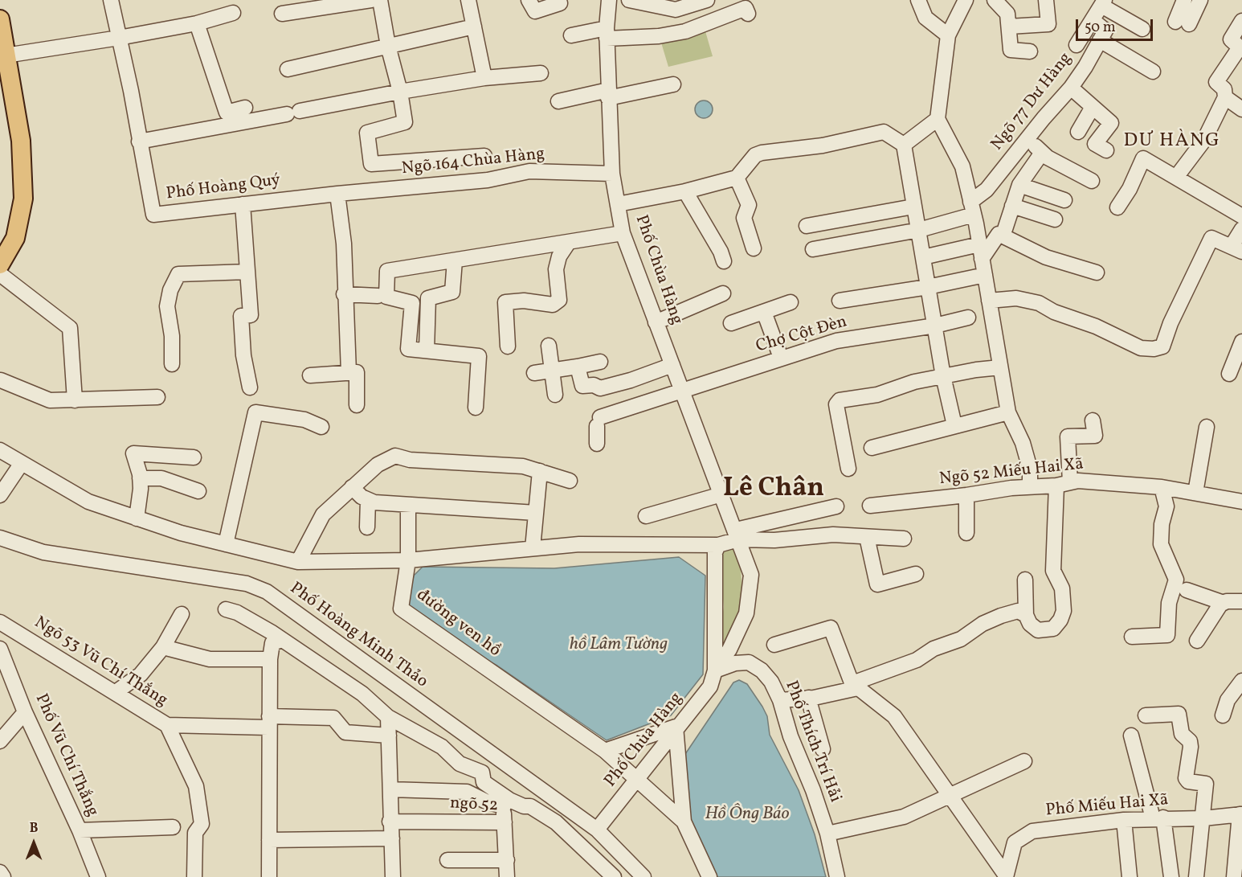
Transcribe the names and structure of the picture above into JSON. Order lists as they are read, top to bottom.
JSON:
{
  "streets": {
    "street": [
      "Ngõ 77 Dư Hàng",
      "Ngõ 164 Chùa Hàng",
      "Phố Hoàng Quý",
      "Phố Chùa Hàng",
      "Chợ Cột Đèn",
      "Ngõ 52 Miếu Hai Xã",
      "đường ven hồ",
      "Phố Hoàng Minh Thảo",
      "Ngõ 53 Vũ Chí Thắng",
      "Phố Thích Trí Hải",
      "Phố Vũ Chí Thắng",
      "ngõ 52",
      "Phố Miếu Hai Xã"
    ]
  },
  "crossings": [
    ["Ngõ 164 Chùa Hàng", "Phố Hoàng Quý"],
    ["Ngõ 164 Chùa Hàng", "Phố Chùa Hàng"],
    ["Phố Chùa Hàng", "Chợ Cột Đèn"],
    ["Phố Chùa Hàng", "Phố Hoàng Minh Thảo"],
    ["Phố Chùa Hàng", "Phố Thích Trí Hải"]
  ],
  "districts": ["DƯ HÀNG", "Lê Chân"],
  "water": ["hồ Lâm Tường", "Hồ Ông Báo"],
  "scale_bar": "50 m",
  "north": "top"
}
